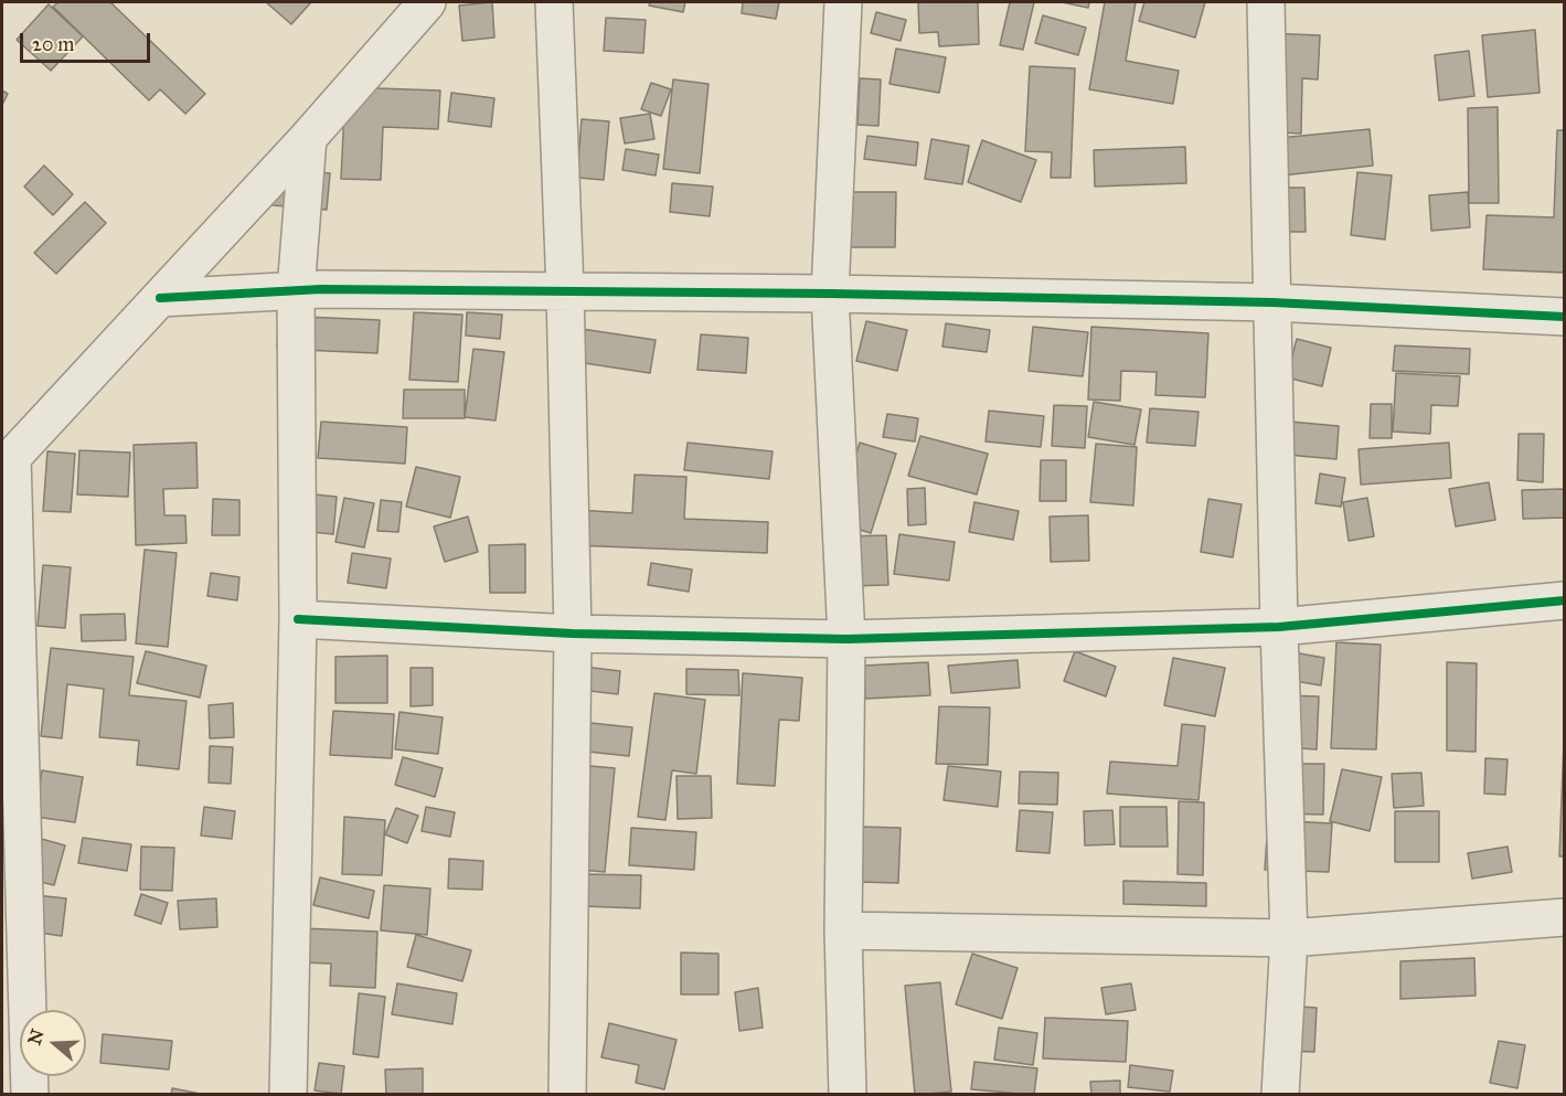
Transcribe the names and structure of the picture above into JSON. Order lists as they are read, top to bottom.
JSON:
{
  "scale_bar": "20 m",
  "north": "left"
}
